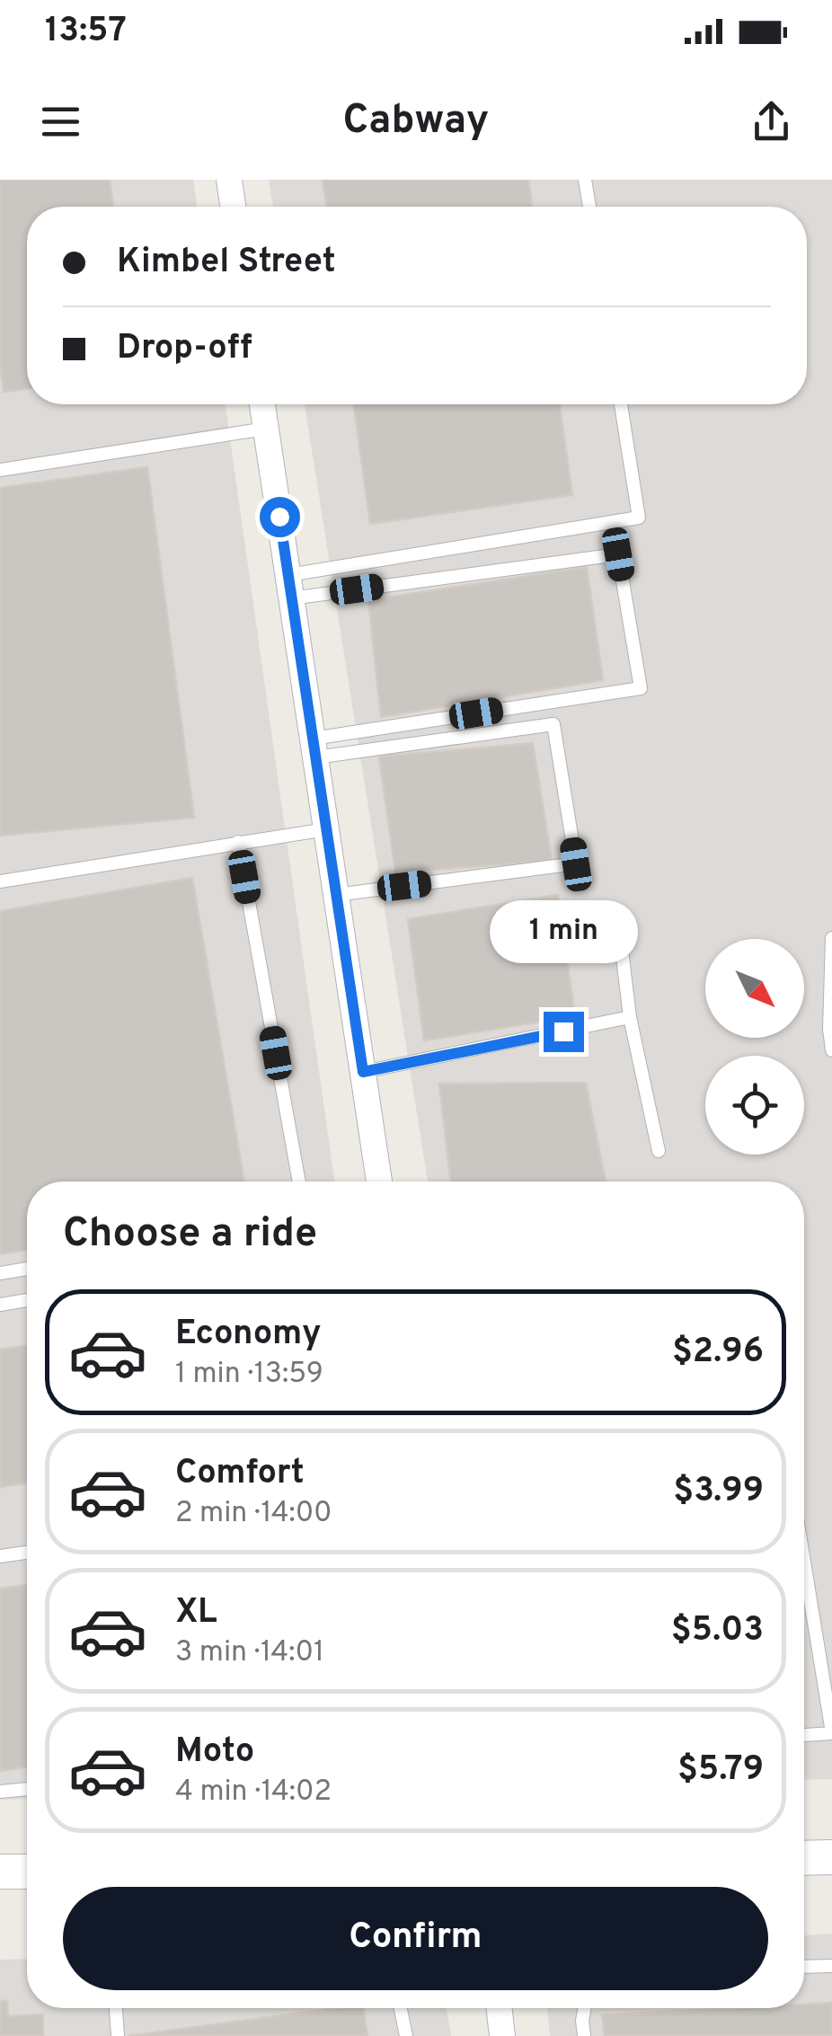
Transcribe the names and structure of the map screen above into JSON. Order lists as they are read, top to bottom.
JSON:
{
  "north": "bottom right",
  "page": {
    "status": "13:57",
    "header": "Cabway",
    "banner": ["Kimbel Street", "Drop-off"],
    "bubble": "1 min",
    "heading": "Choose a ride",
    "list": [
      {
        "name": "Economy",
        "note": "1 min · 13:59",
        "value": "$2.96"
      },
      {
        "name": "Comfort",
        "note": "2 min · 14:00",
        "value": "$3.99"
      },
      {
        "name": "XL",
        "note": "3 min · 14:01",
        "value": "$5.03"
      },
      {
        "name": "Moto",
        "note": "4 min · 14:02",
        "value": "$5.79"
      }
    ],
    "buttons": "Confirm"
  }
}
